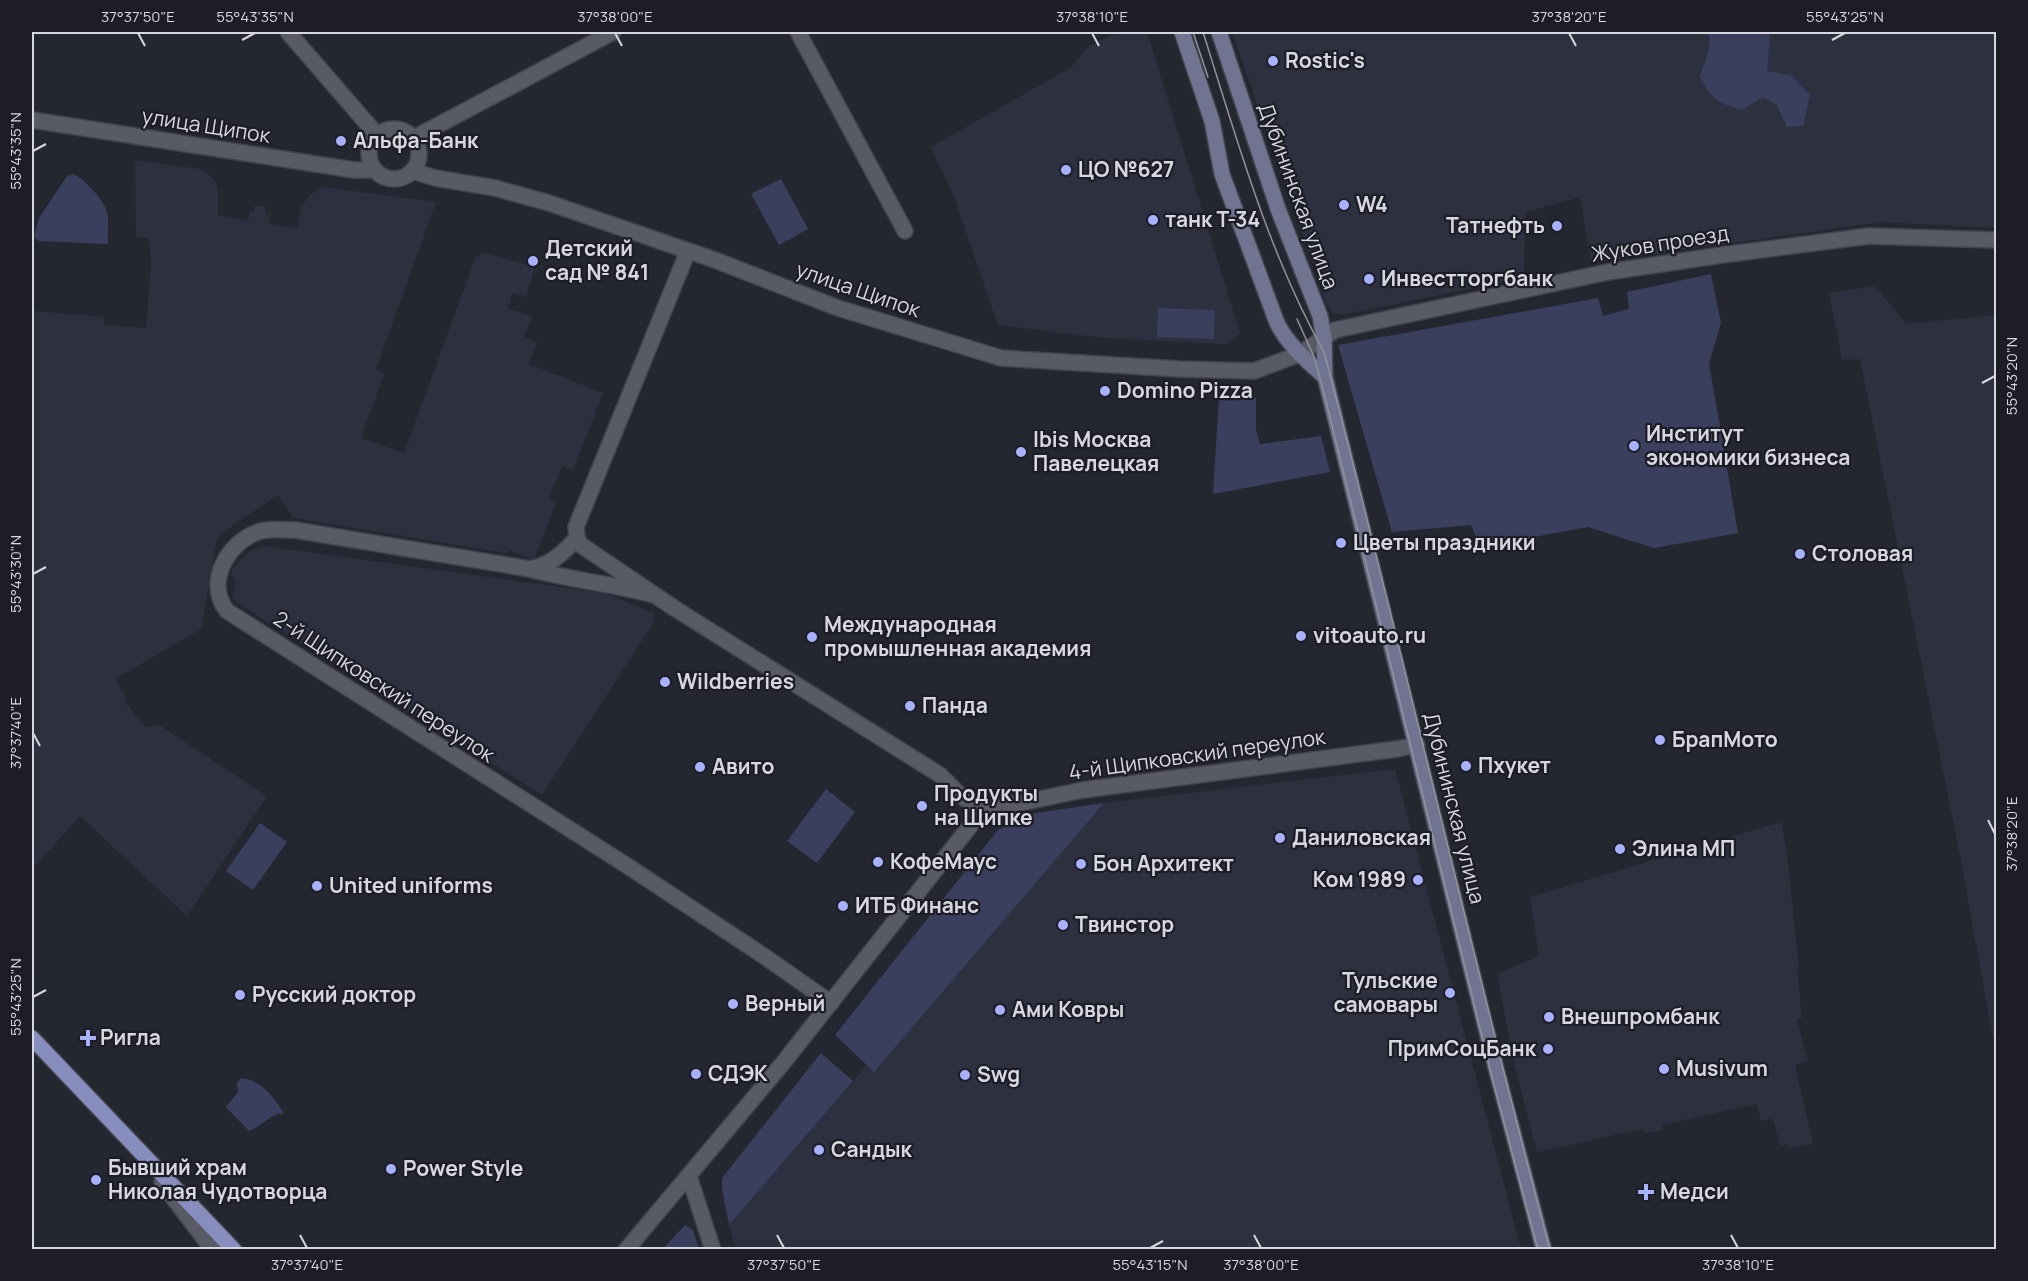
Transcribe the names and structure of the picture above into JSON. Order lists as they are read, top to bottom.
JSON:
{
  "streets": {
    "main road": ["Дубининская улица"],
    "street": [
      "улица Щипок",
      "Жуков проезд",
      "2-й Щипковский переулок",
      "4-й Щипковский переулок"
    ]
  },
  "crossings": [
    ["улица Щипок", "Дубининская улица"],
    ["улица Щипок", "Жуков проезд"],
    ["Дубининская улица", "Жуков проезд"],
    ["Дубининская улица", "4-й Щипковский переулок"]
  ],
  "places": {
    "other": [
      "Rostic's",
      "Альфа-Банк",
      "ЦО №627",
      "W4",
      "танк Т-34",
      "Татнефть",
      "Детский сад № 841",
      "Инвестторгбанк",
      "Domino Pizza",
      "Институт экономики бизнеса",
      "Ibis Москва Павелецкая",
      "Цветы праздники",
      "Столовая",
      "vitoauto.ru",
      "Международная промышленная академия",
      "Wildberries",
      "Панда",
      "БрапМото",
      "Пхукет",
      "Авито",
      "Продукты на Щипке",
      "Даниловская",
      "Элина МП",
      "КофеМаус",
      "Бон Архитект",
      "Ком 1989",
      "United uniforms",
      "ИТБ Финанс",
      "Твинстор",
      "Тульские самовары",
      "Русский доктор",
      "Верный",
      "Ами Ковры",
      "Внешпромбанк",
      "ПримСоцБанк",
      "Musivum",
      "СДЭК",
      "Swg",
      "Сандык",
      "Power Style",
      "Бывший храм Николая Чудотворца"
    ],
    "health": ["Ригла", "Медси"]
  },
  "coordinates": [
    "37°37'50\"E",
    "55°43'35\"N",
    "37°38'00\"E",
    "37°38'10\"E",
    "37°38'20\"E",
    "55°43'25\"N",
    "55°43'20\"N",
    "55°43'30\"N",
    "37°37'40\"E",
    "55°43'15\"N"
  ]
}
